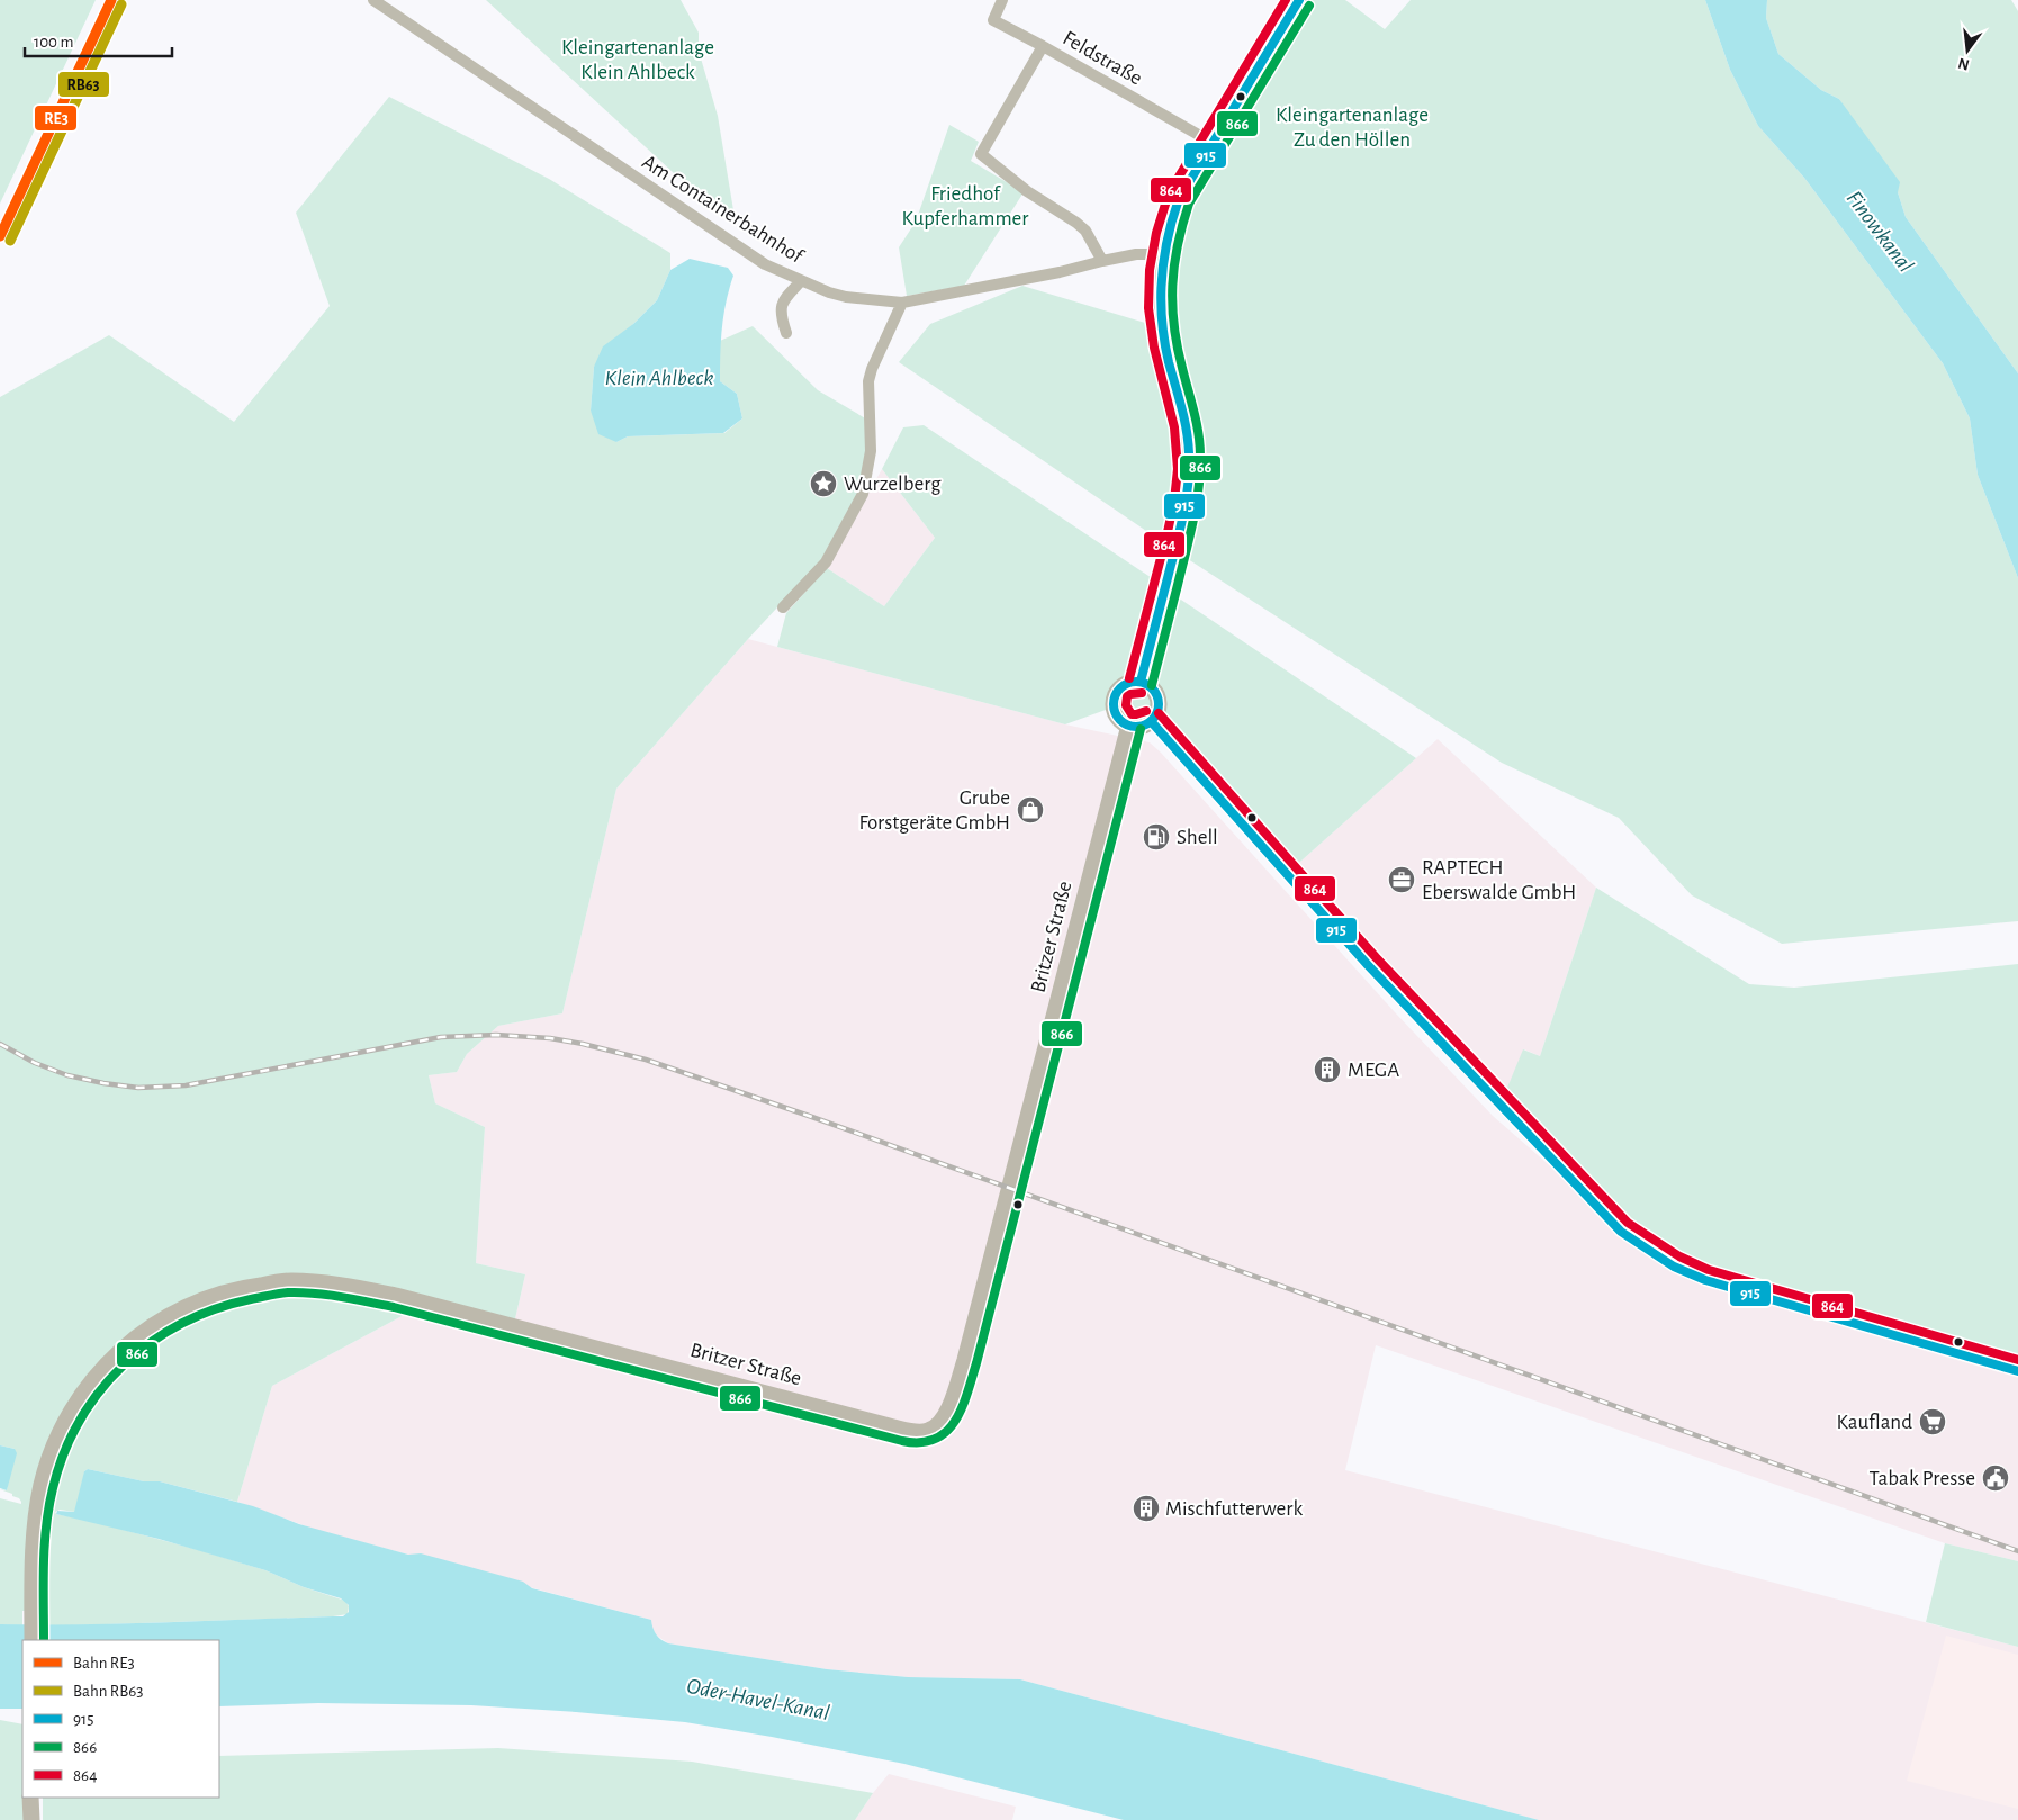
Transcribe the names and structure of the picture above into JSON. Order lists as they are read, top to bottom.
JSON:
{
  "streets": {
    "main road": ["Britzer Straße"],
    "street": ["Feldstraße", "Am Containerbahnhof"]
  },
  "water": ["Finowkanal", "Klein Ahlbeck", "Oder-Havel-Kanal"],
  "parks": ["Kleingartenanlage Klein Ahlbeck", "Kleingartenanlage Zu den Höllen", "Friedhof Kupferhammer"],
  "places": {
    "place": ["Wurzelberg"],
    "shop": ["Grube Forstgeräte GmbH"],
    "fuel station": ["Shell"],
    "office": ["RAPTECH Eberswalde GmbH"],
    "building": ["MEGA", "Mischfutterwerk"],
    "supermarket": ["Kaufland"],
    "public building": ["Tabak Presse"]
  },
  "lines": [
    "rail line RE3",
    "transit line 915",
    "transit line 864",
    "rail line RB63",
    "transit line 866"
  ],
  "legend": [
    "Bahn RE3",
    "Bahn RB63",
    "915",
    "866",
    "864"
  ],
  "scale_bar": "100 m",
  "north": "bottom"
}
